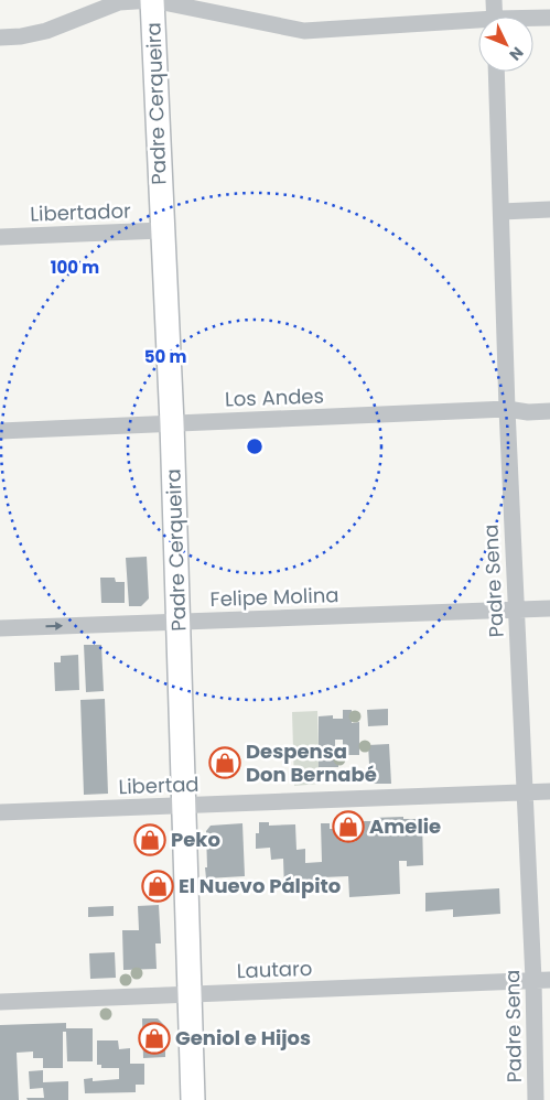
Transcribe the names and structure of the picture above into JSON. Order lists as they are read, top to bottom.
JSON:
{
  "streets": {
    "street": [
      "Padre Cerqueira",
      "Libertador",
      "Los Andes",
      "Padre Sena",
      "Felipe Molina",
      "Libertad",
      "Lautaro"
    ]
  },
  "crossings": [
    ["Padre Cerqueira", "Libertador"],
    ["Padre Cerqueira", "Los Andes"],
    ["Padre Cerqueira", "Felipe Molina"],
    ["Padre Cerqueira", "Libertad"],
    ["Padre Cerqueira", "Lautaro"],
    ["Los Andes", "Padre Sena"],
    ["Padre Sena", "Felipe Molina"],
    ["Padre Sena", "Libertad"],
    ["Padre Sena", "Lautaro"]
  ],
  "places": {
    "shop": [
      "Despensa Don Bernabé",
      "Amelie",
      "Peko",
      "El Nuevo Pálpito",
      "Geniol e Hijos"
    ]
  },
  "north": "bottom right",
  "rings": ["100 m", "50 m"]
}
